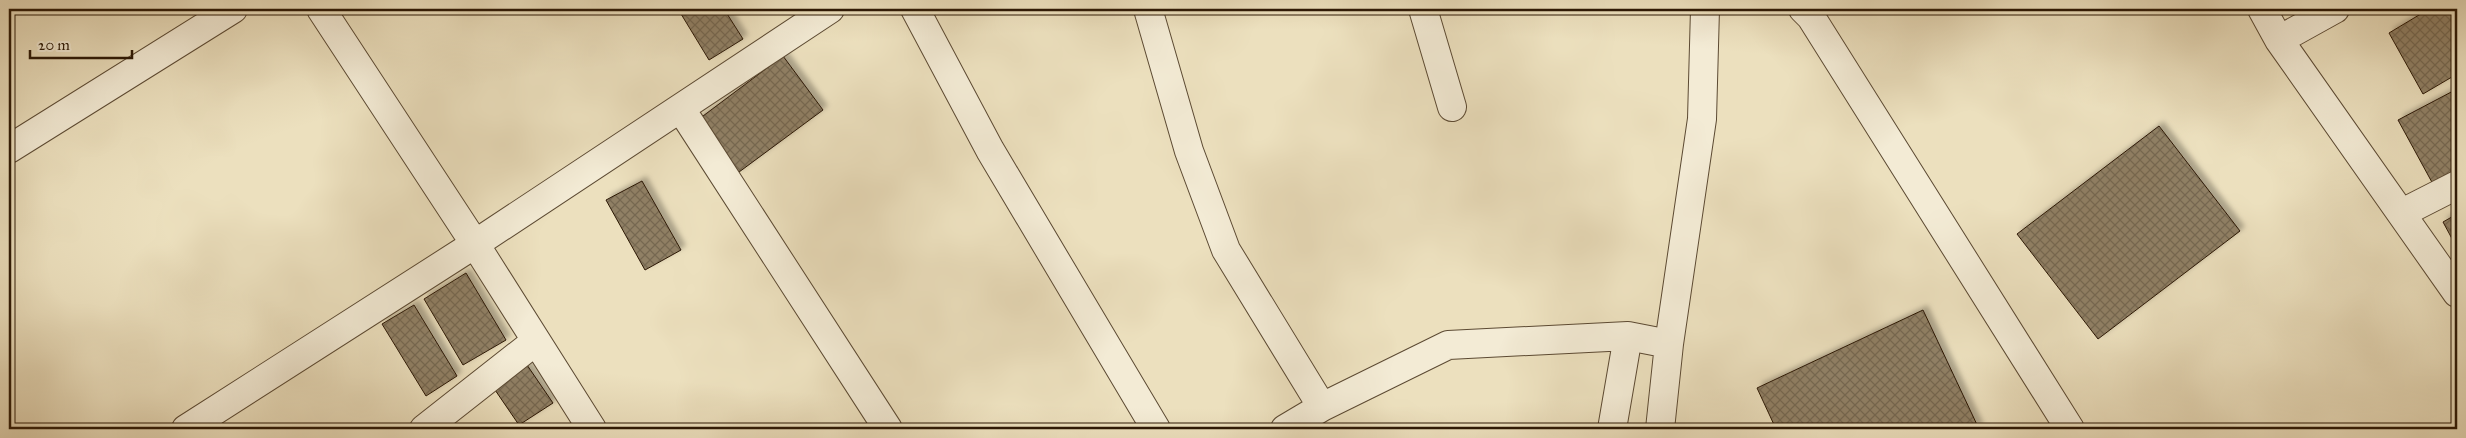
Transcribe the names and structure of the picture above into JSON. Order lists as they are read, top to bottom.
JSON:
{
  "scale_bar": "20 m"
}
